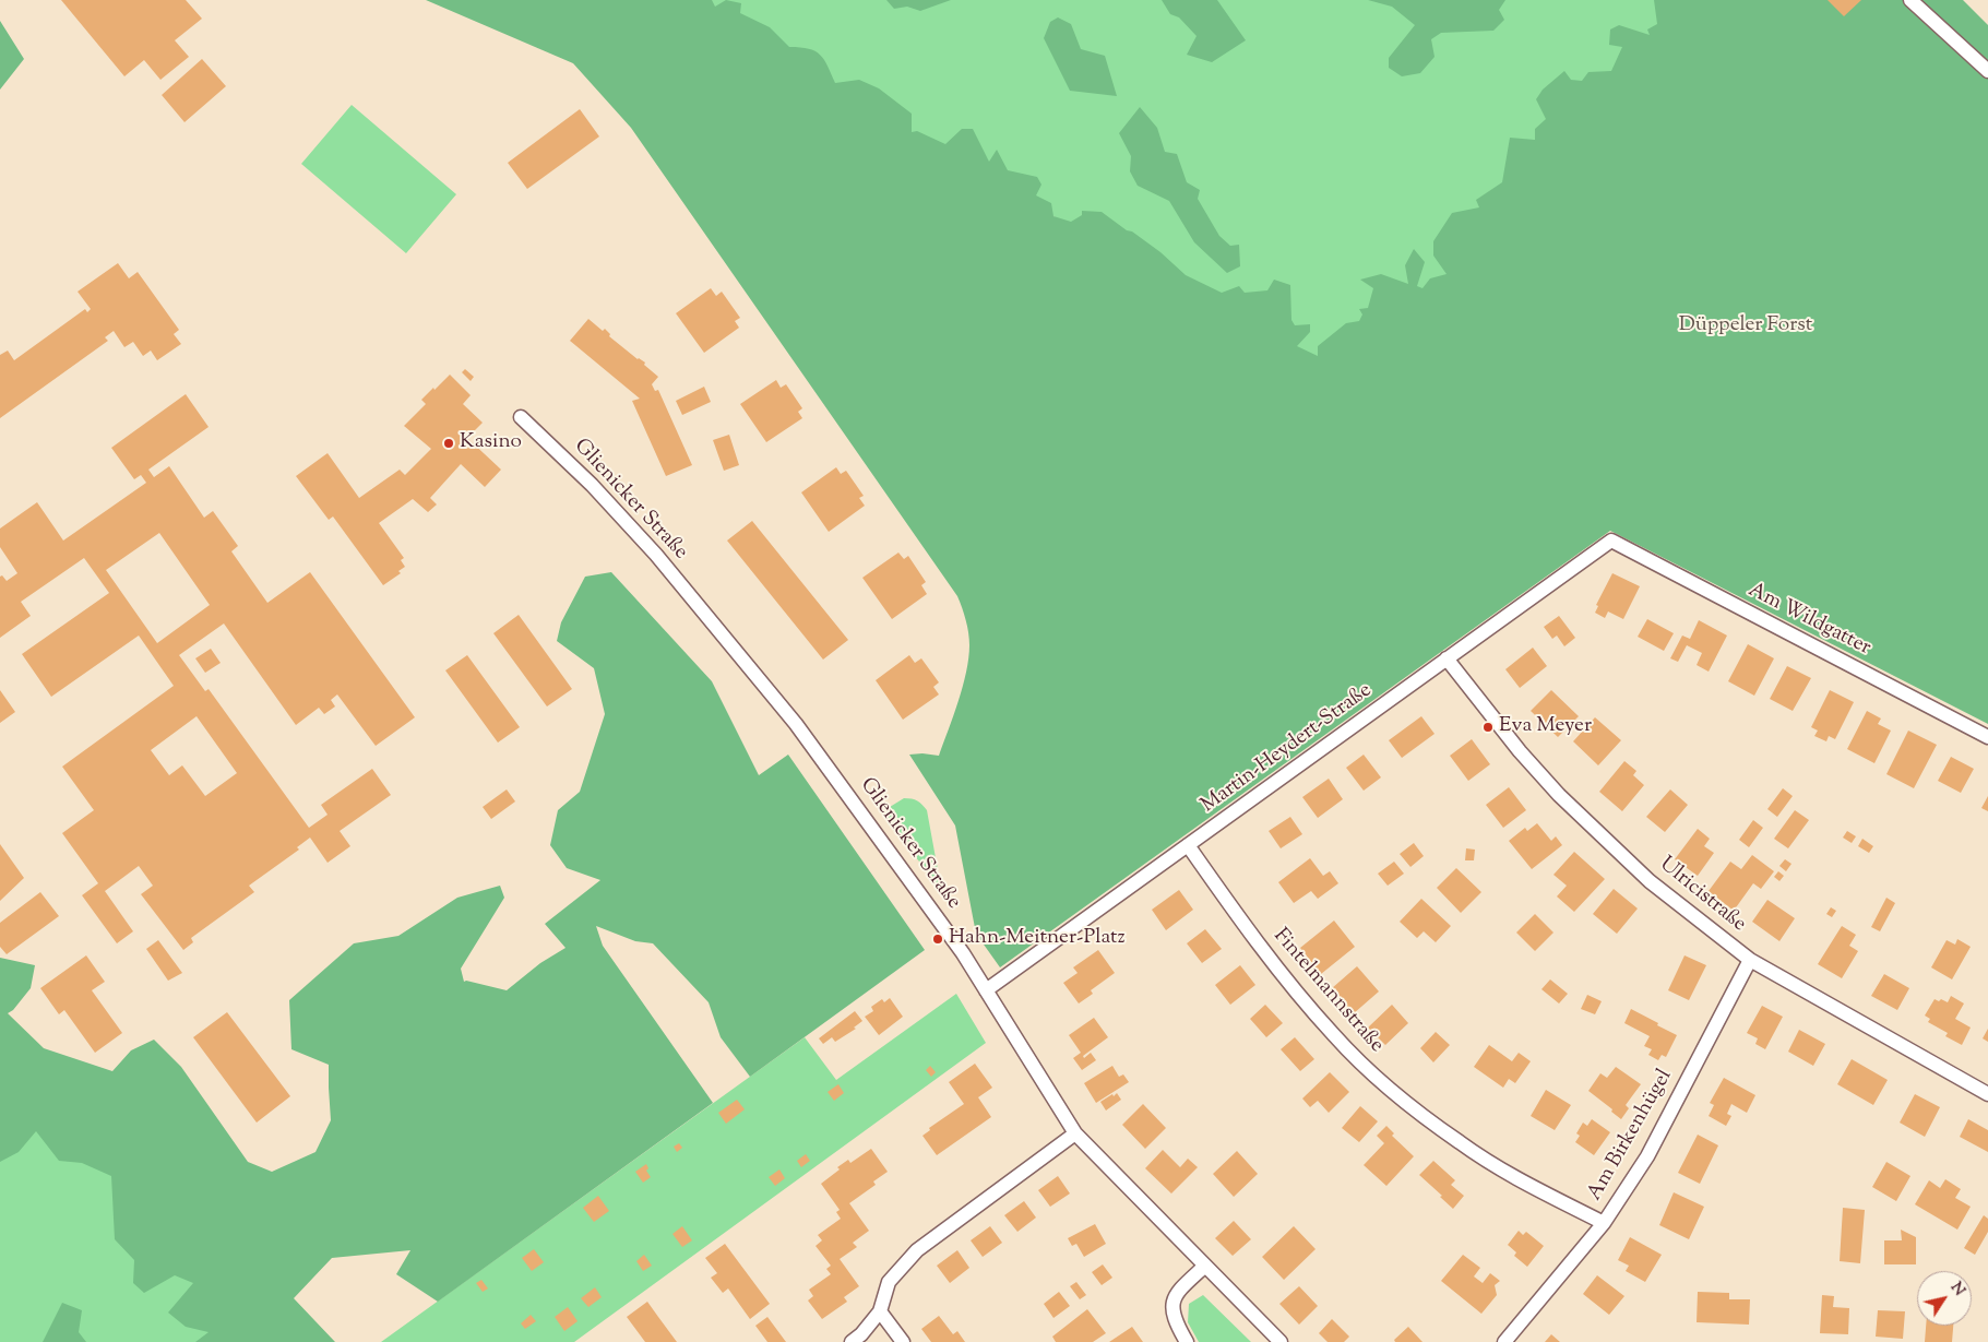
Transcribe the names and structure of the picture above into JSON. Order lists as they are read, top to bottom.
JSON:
{
  "streets": {
    "street": [
      "Glienicker Straße",
      "Am Wildgatter",
      "Martin-Heydert-Straße",
      "Ulricistraße",
      "Fintelmannstraße",
      "Am Birkenhügel"
    ]
  },
  "crossings": [
    ["Glienicker Straße", "Martin-Heydert-Straße"],
    ["Am Wildgatter", "Martin-Heydert-Straße"],
    ["Martin-Heydert-Straße", "Ulricistraße"],
    ["Martin-Heydert-Straße", "Fintelmannstraße"],
    ["Ulricistraße", "Am Birkenhügel"],
    ["Fintelmannstraße", "Am Birkenhügel"]
  ],
  "parks": ["Düppeler Forst"],
  "places": ["Kasino", "Eva Meyer", "Hahn-Meitner-Platz"],
  "north": "top right"
}
